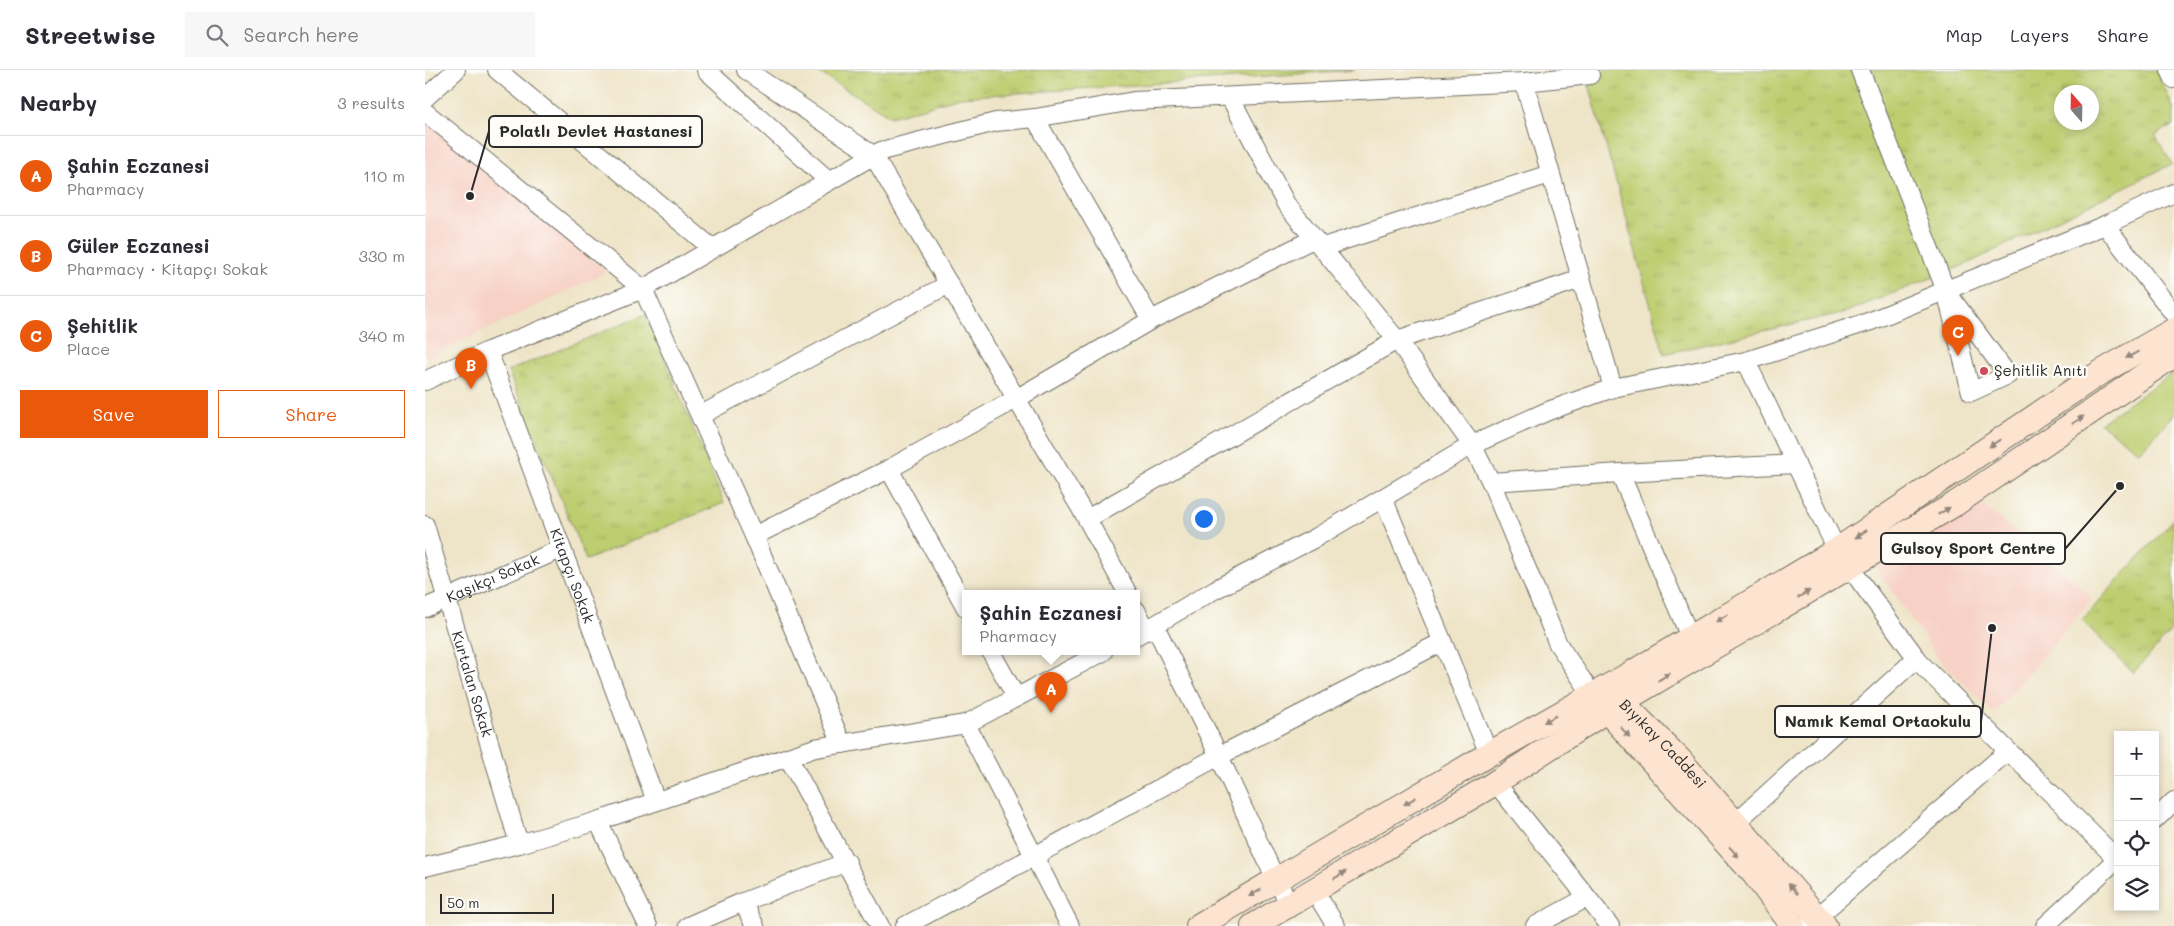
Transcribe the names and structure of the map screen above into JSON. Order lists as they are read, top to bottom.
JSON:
{
  "streets": {
    "street": [
      "Kitapçı Sokak",
      "Kaşıkçı Sokak",
      "Kurtalan Sokak",
      "Bıyıkay Caddesi"
    ]
  },
  "crossings": [
    ["Kitapçı Sokak", "Kaşıkçı Sokak"],
    ["Kaşıkçı Sokak", "Kurtalan Sokak"]
  ],
  "places": [
    "Polatlı Devlet Hastanesi",
    "Şehitlik Anıtı",
    "Gulsoy Sport Centre",
    "Namık Kemal Ortaokulu"
  ],
  "scale_bar": "50 m",
  "north": "top",
  "page": {
    "header": "Streetwise",
    "search": "Search here",
    "nav": ["Map", "Layers", "Share"],
    "heading": ["Nearby", "3 results"],
    "list": [
      {
        "mark": "A",
        "name": "Şahin Eczanesi",
        "note": "Pharmacy",
        "value": "110 m"
      },
      {
        "mark": "B",
        "name": "Güler Eczanesi",
        "note": "Pharmacy · Kitapçı Sokak",
        "value": "330 m"
      },
      {
        "mark": "C",
        "name": "Şehitlik",
        "note": "Place",
        "value": "340 m"
      }
    ],
    "pins": ["C", "B", "A"],
    "buttons": ["Save", "Share"],
    "popup": ["Şahin Eczanesi", "Pharmacy"],
    "map_buttons": ["+", "−"],
    "scale": "50 m"
  }
}
